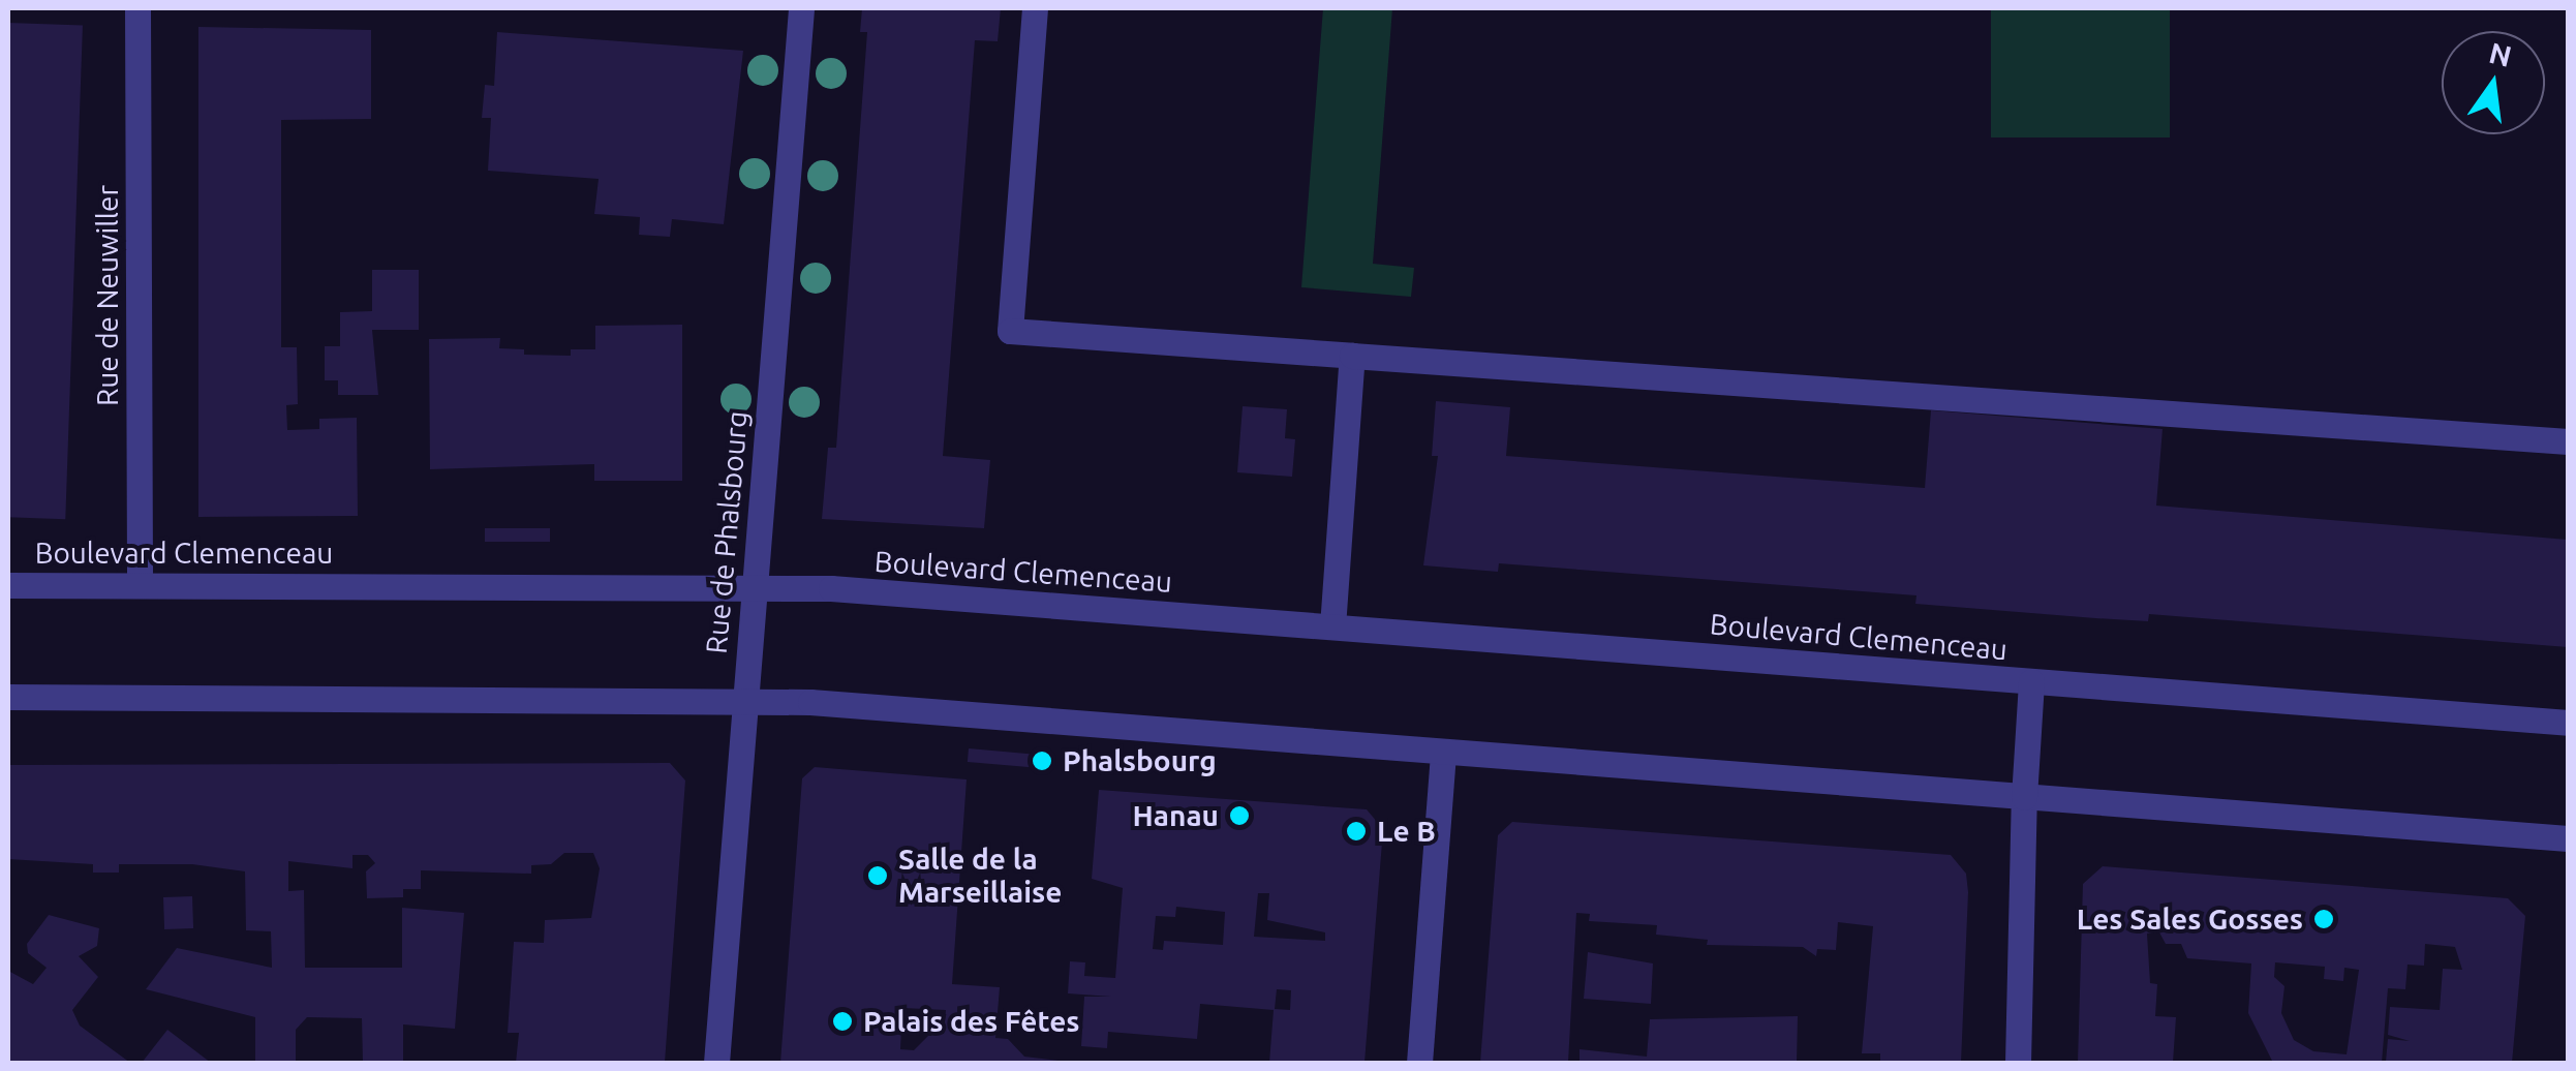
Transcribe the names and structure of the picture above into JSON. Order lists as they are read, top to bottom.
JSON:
{
  "streets": {
    "street": ["Rue de Neuwiller", "Rue de Phalsbourg", "Boulevard Clemenceau"]
  },
  "crossings": [
    ["Rue de Neuwiller", "Boulevard Clemenceau"],
    ["Rue de Phalsbourg", "Boulevard Clemenceau"]
  ],
  "places": [
    "Phalsbourg",
    "Hanau",
    "Le B",
    "Salle de la Marseillaise",
    "Les Sales Gosses",
    "Palais des Fêtes"
  ],
  "north": "top"
}
